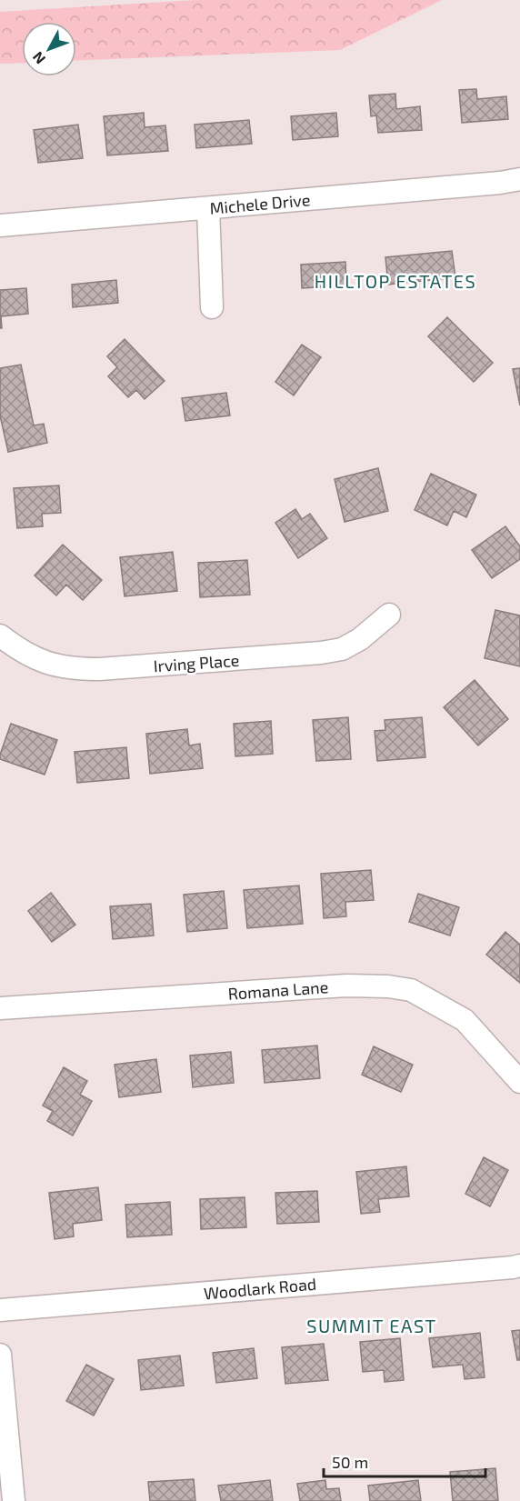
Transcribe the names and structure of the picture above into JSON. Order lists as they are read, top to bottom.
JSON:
{
  "streets": {
    "street": [
      "Michele Drive",
      "Irving Place",
      "Romana Lane",
      "Woodlark Road"
    ]
  },
  "districts": ["HILLTOP ESTATES", "SUMMIT EAST"],
  "scale_bar": "50 m",
  "north": "bottom left"
}
